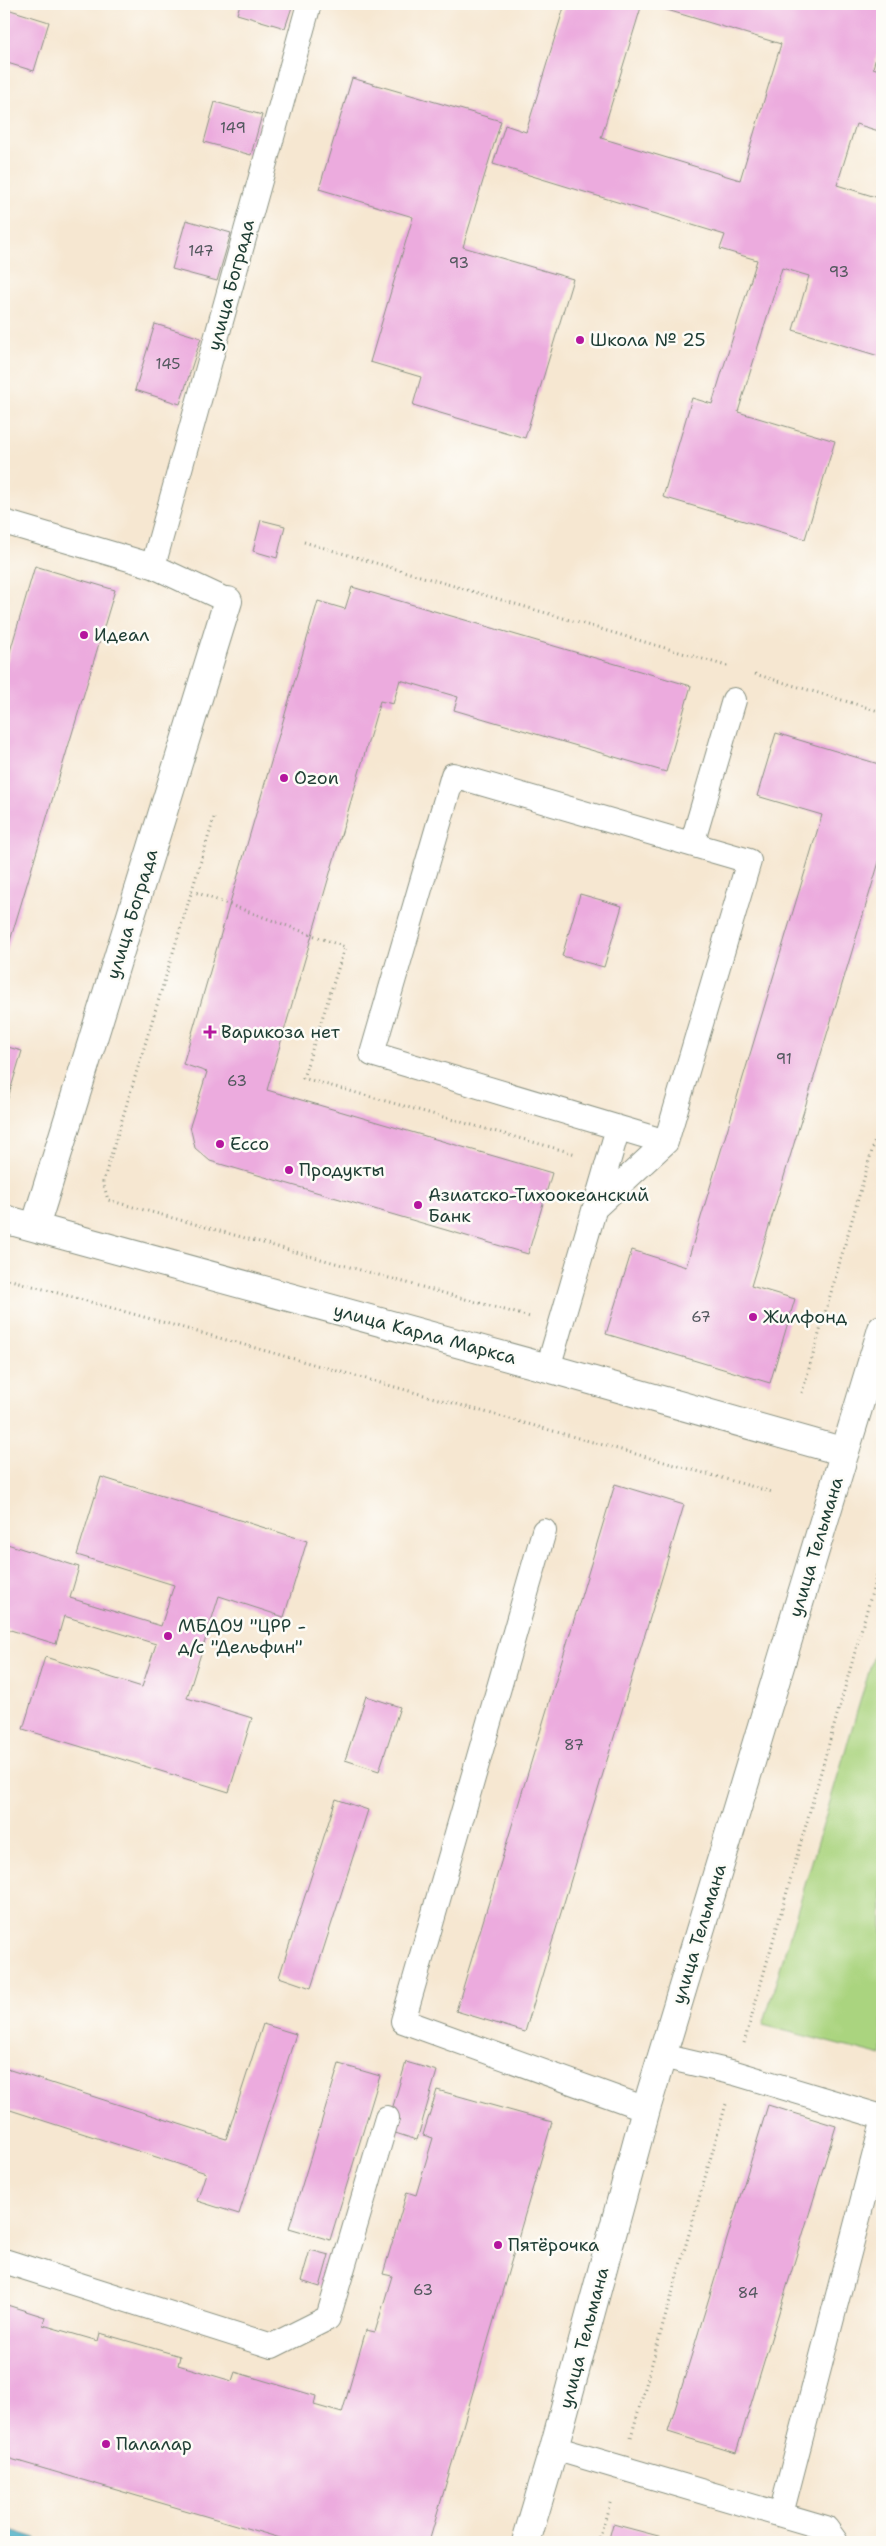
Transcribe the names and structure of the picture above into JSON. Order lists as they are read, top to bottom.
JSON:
{
  "streets": {
    "street": ["улица Бограда", "улица Карла Маркса", "улица Тельмана"]
  },
  "crossings": [
    ["улица Бограда", "улица Карла Маркса"],
    ["улица Карла Маркса", "улица Тельмана"]
  ],
  "places": {
    "other": [
      "Школа № 25",
      "Идеал",
      "Ozon",
      "Ecco",
      "Продукты",
      "Азиатско-Тихоокеанский Банк",
      "Жилфонд",
      "МБДОУ \"ЦРР - д/с \"Дельфин\"",
      "Пятёрочка",
      "Палалар"
    ],
    "health": ["Варикоза нет"]
  },
  "house_numbers": [
    "149",
    "147",
    "93",
    "93",
    "145",
    "91",
    "63",
    "67",
    "87",
    "63",
    "84"
  ]
}
